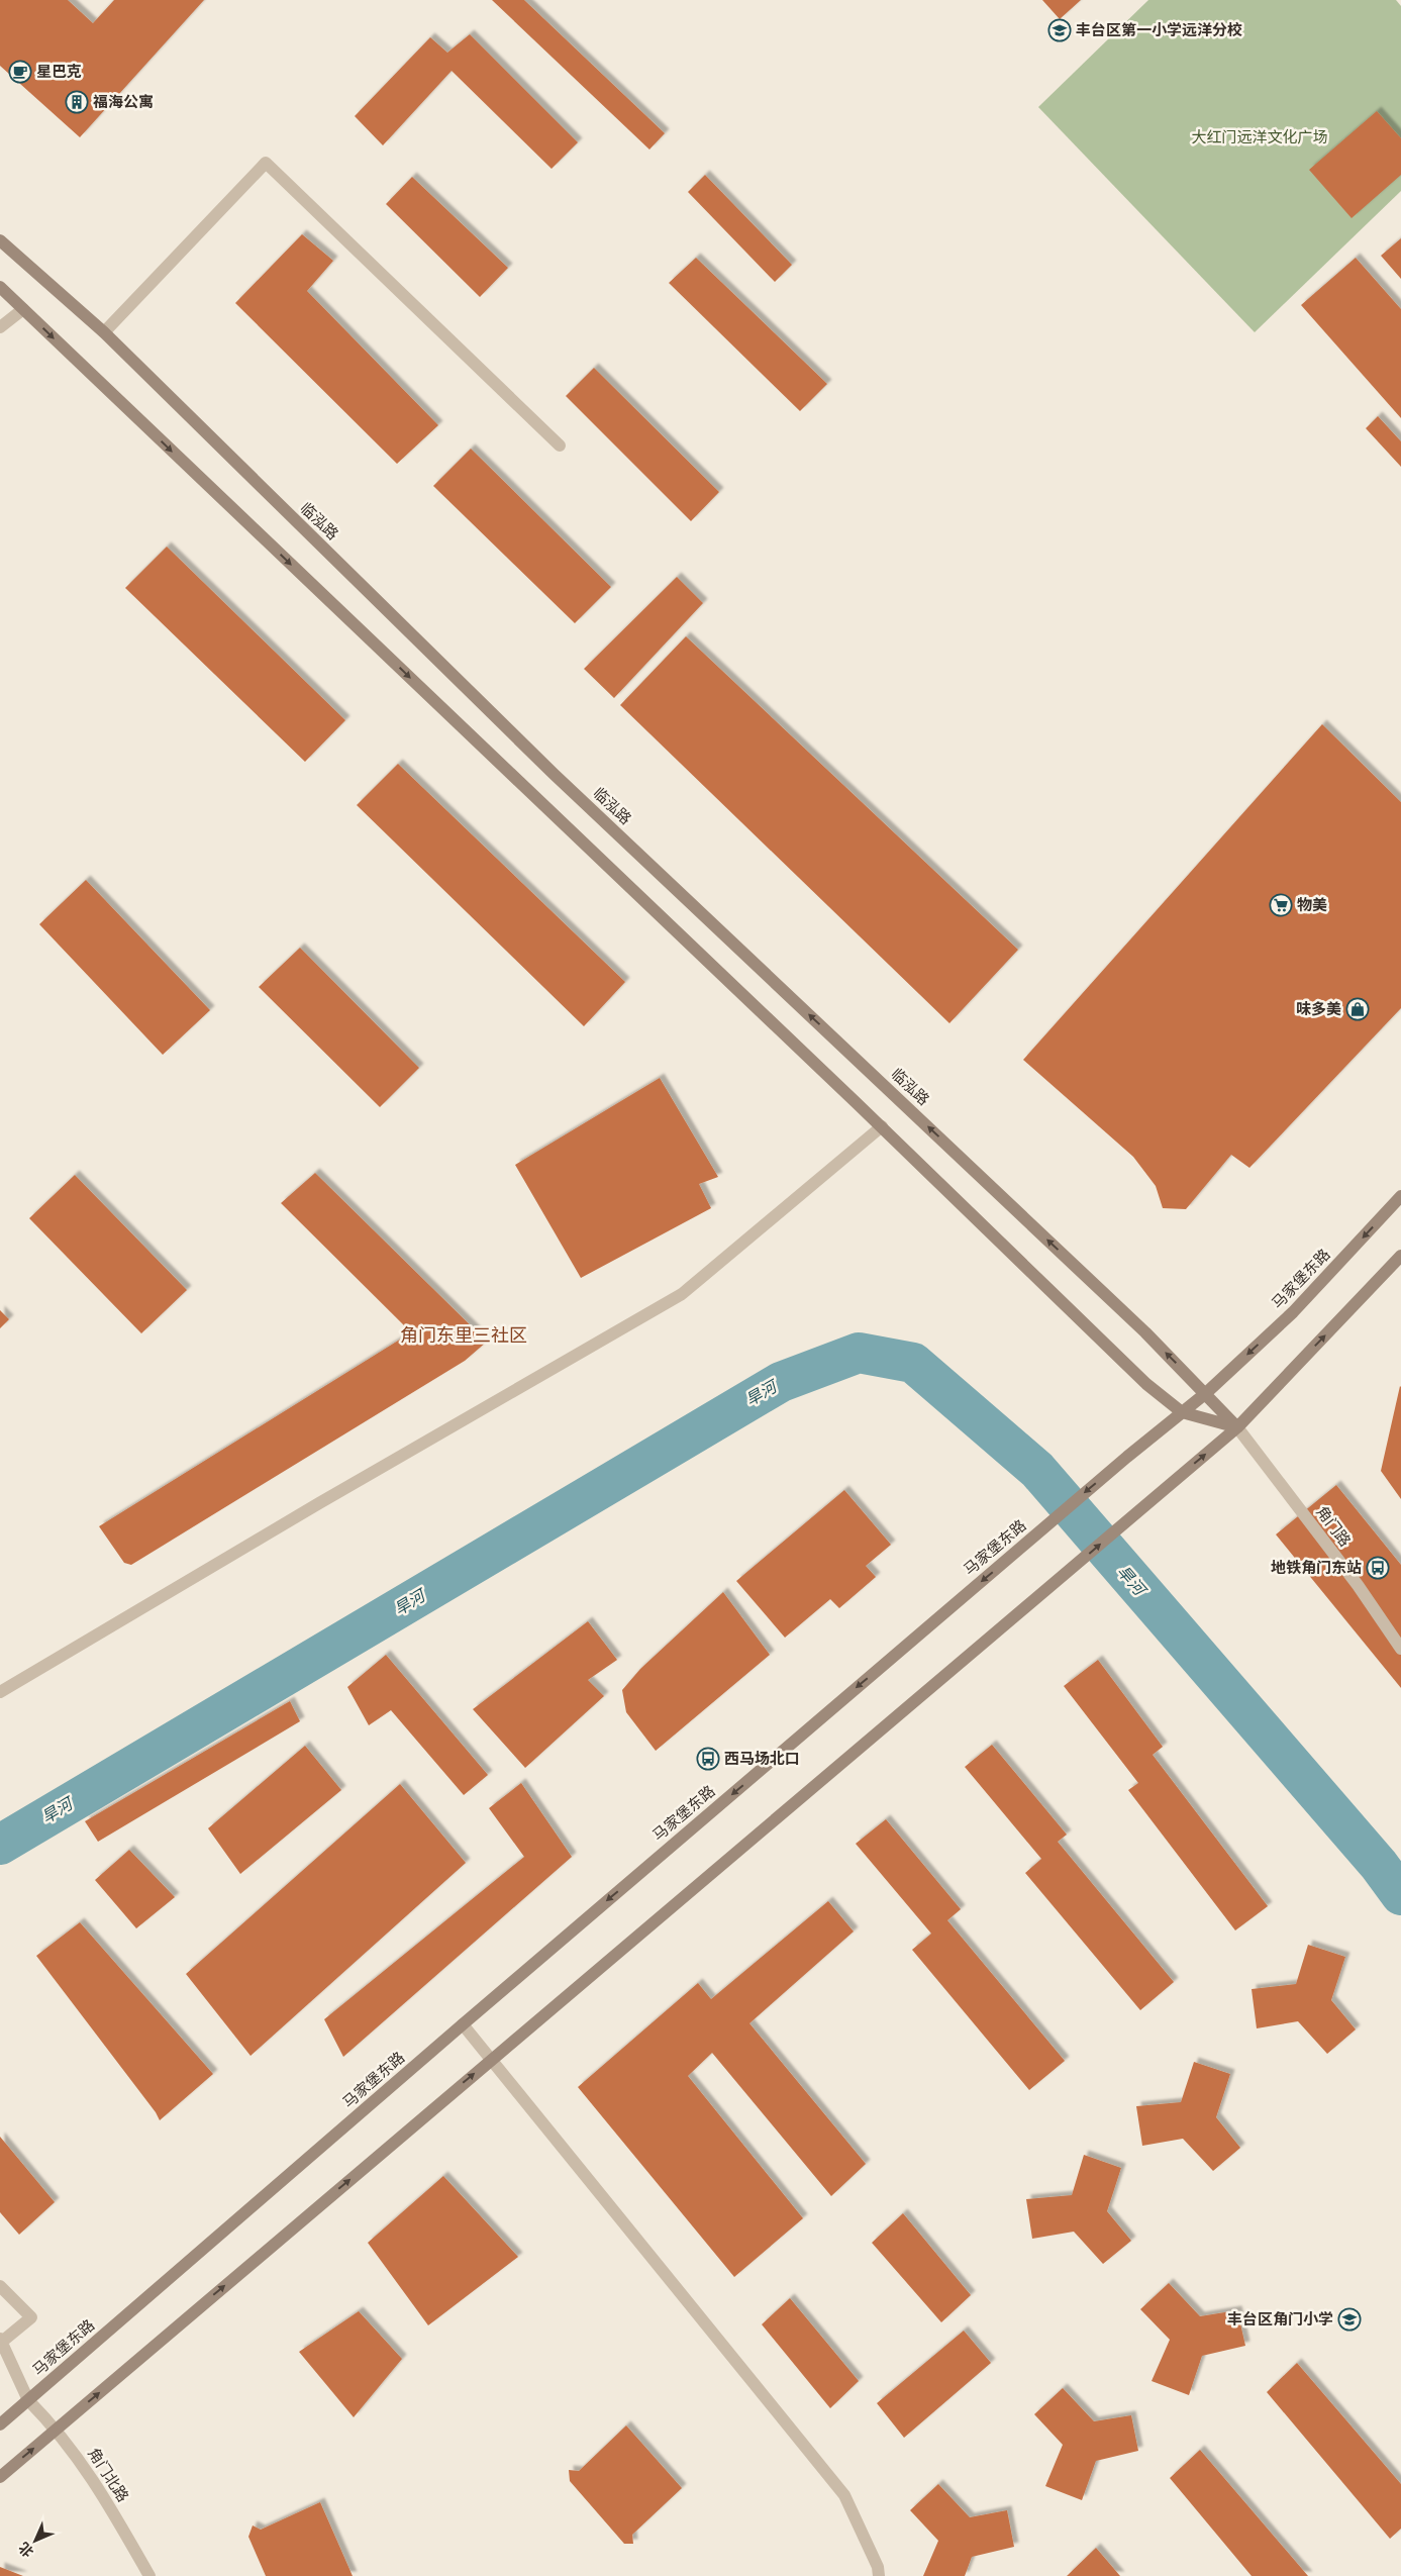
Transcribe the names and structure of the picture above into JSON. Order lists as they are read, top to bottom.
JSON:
{
  "streets": {
    "main road": ["临泓路", "马家堡东路"],
    "street": ["角门路", "角门北路"]
  },
  "crossings": [
    ["临泓路", "马家堡东路"],
    ["临泓路", "角门路"],
    ["马家堡东路", "角门北路"]
  ],
  "districts": ["角门东里三社区"],
  "water": ["旱河"],
  "parks": ["大红门远洋文化广场"],
  "places": {
    "school or university": ["丰台区第一小学远洋分校", "丰台区角门小学"],
    "cafe": ["星巴克"],
    "building": ["福海公寓"],
    "supermarket": ["物美"],
    "shop": ["味多美"],
    "bus stop": ["地铁角门东站", "西马场北口"]
  },
  "north": "bottom left"
}
